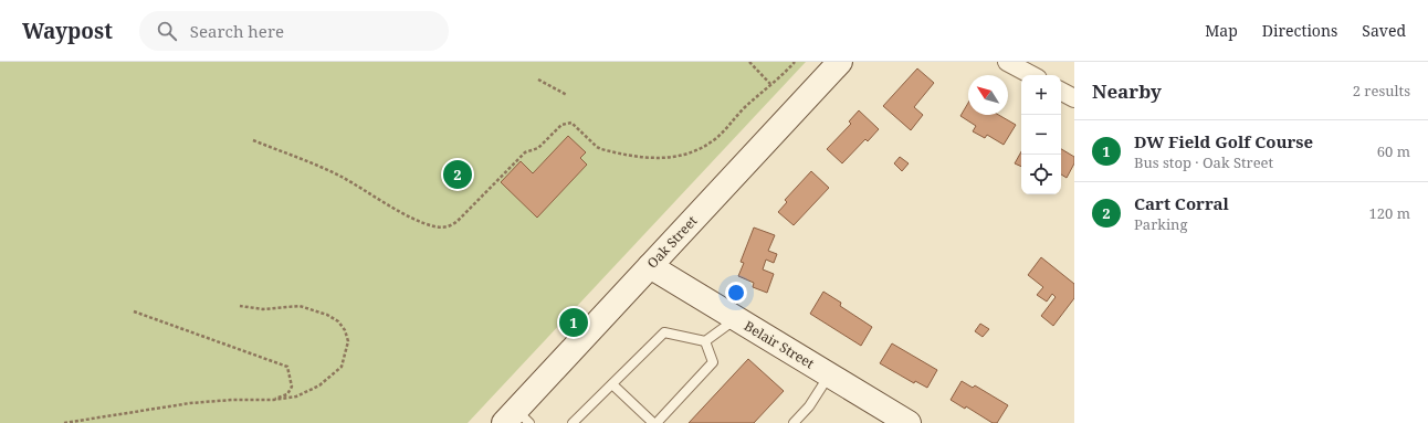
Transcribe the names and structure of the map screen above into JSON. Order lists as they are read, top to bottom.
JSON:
{
  "streets": {
    "main road": ["Oak Street", "Belair Street"]
  },
  "crossings": [
    ["Oak Street", "Belair Street"]
  ],
  "north": "top left",
  "page": {
    "header": "Waypost",
    "search": "Search here",
    "nav": ["Map", "Directions", "Saved"],
    "heading": ["Nearby", "2 results"],
    "map_buttons": ["+", "−"],
    "list": [
      {
        "mark": "1",
        "name": "DW Field Golf Course",
        "note": "Bus stop · Oak Street",
        "value": "60 m"
      },
      {
        "mark": "2",
        "name": "Cart Corral",
        "note": "Parking",
        "value": "120 m"
      }
    ],
    "pins": ["2", "1"]
  }
}
